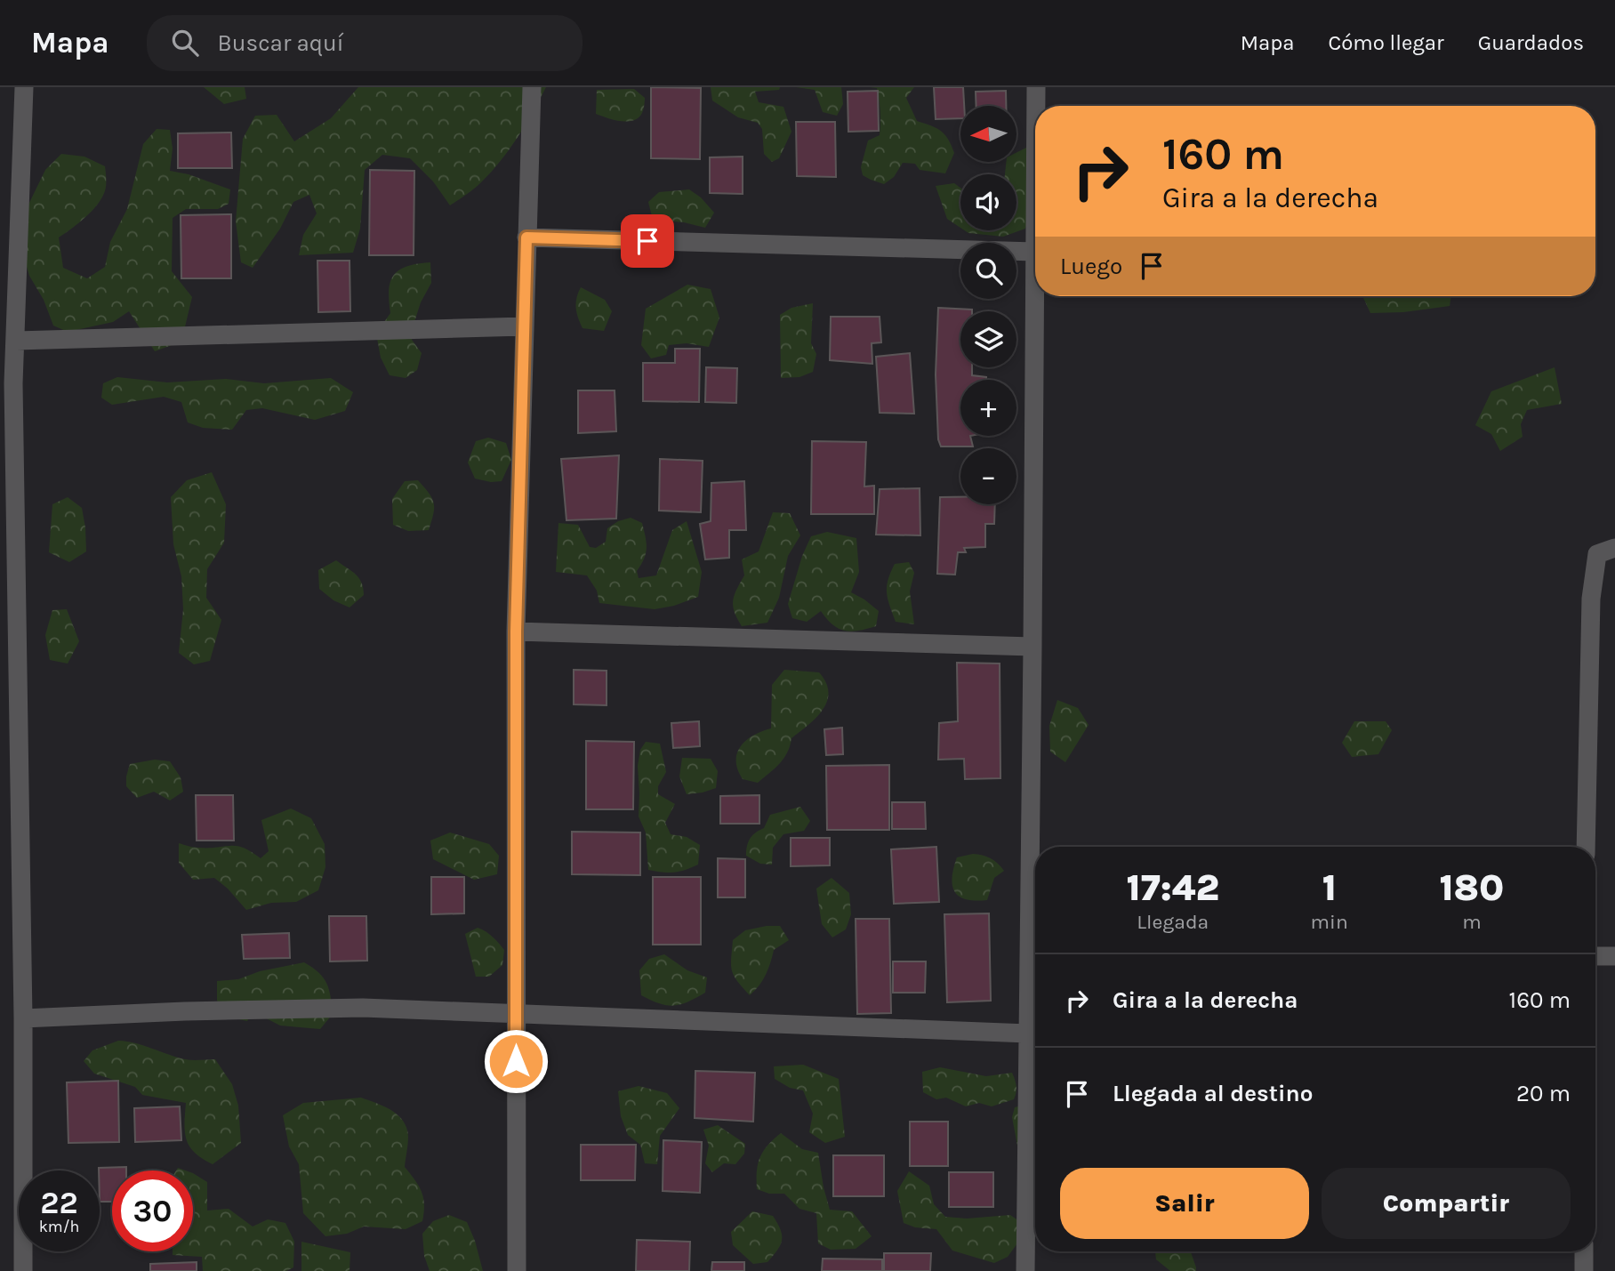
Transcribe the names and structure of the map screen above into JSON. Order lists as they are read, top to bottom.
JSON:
{
  "north": "left",
  "page": {
    "header": "Mapa",
    "search": "Buscar aquí",
    "nav": ["Mapa", "Cómo llegar", "Guardados"],
    "map_buttons": ["+", "−"],
    "turn": ["160 m", "Gira a la derecha"],
    "then": "Luego",
    "eta": [
      "17:42",
      "Llegada",
      "1",
      "min",
      "180",
      "m"
    ],
    "list": [
      {
        "name": "Gira a la derecha",
        "value": "160 m"
      },
      {
        "name": "Llegada al destino",
        "value": "20 m"
      }
    ],
    "buttons": ["Salir", "Compartir"],
    "speed": "22 km/h",
    "limit": "30"
  }
}
